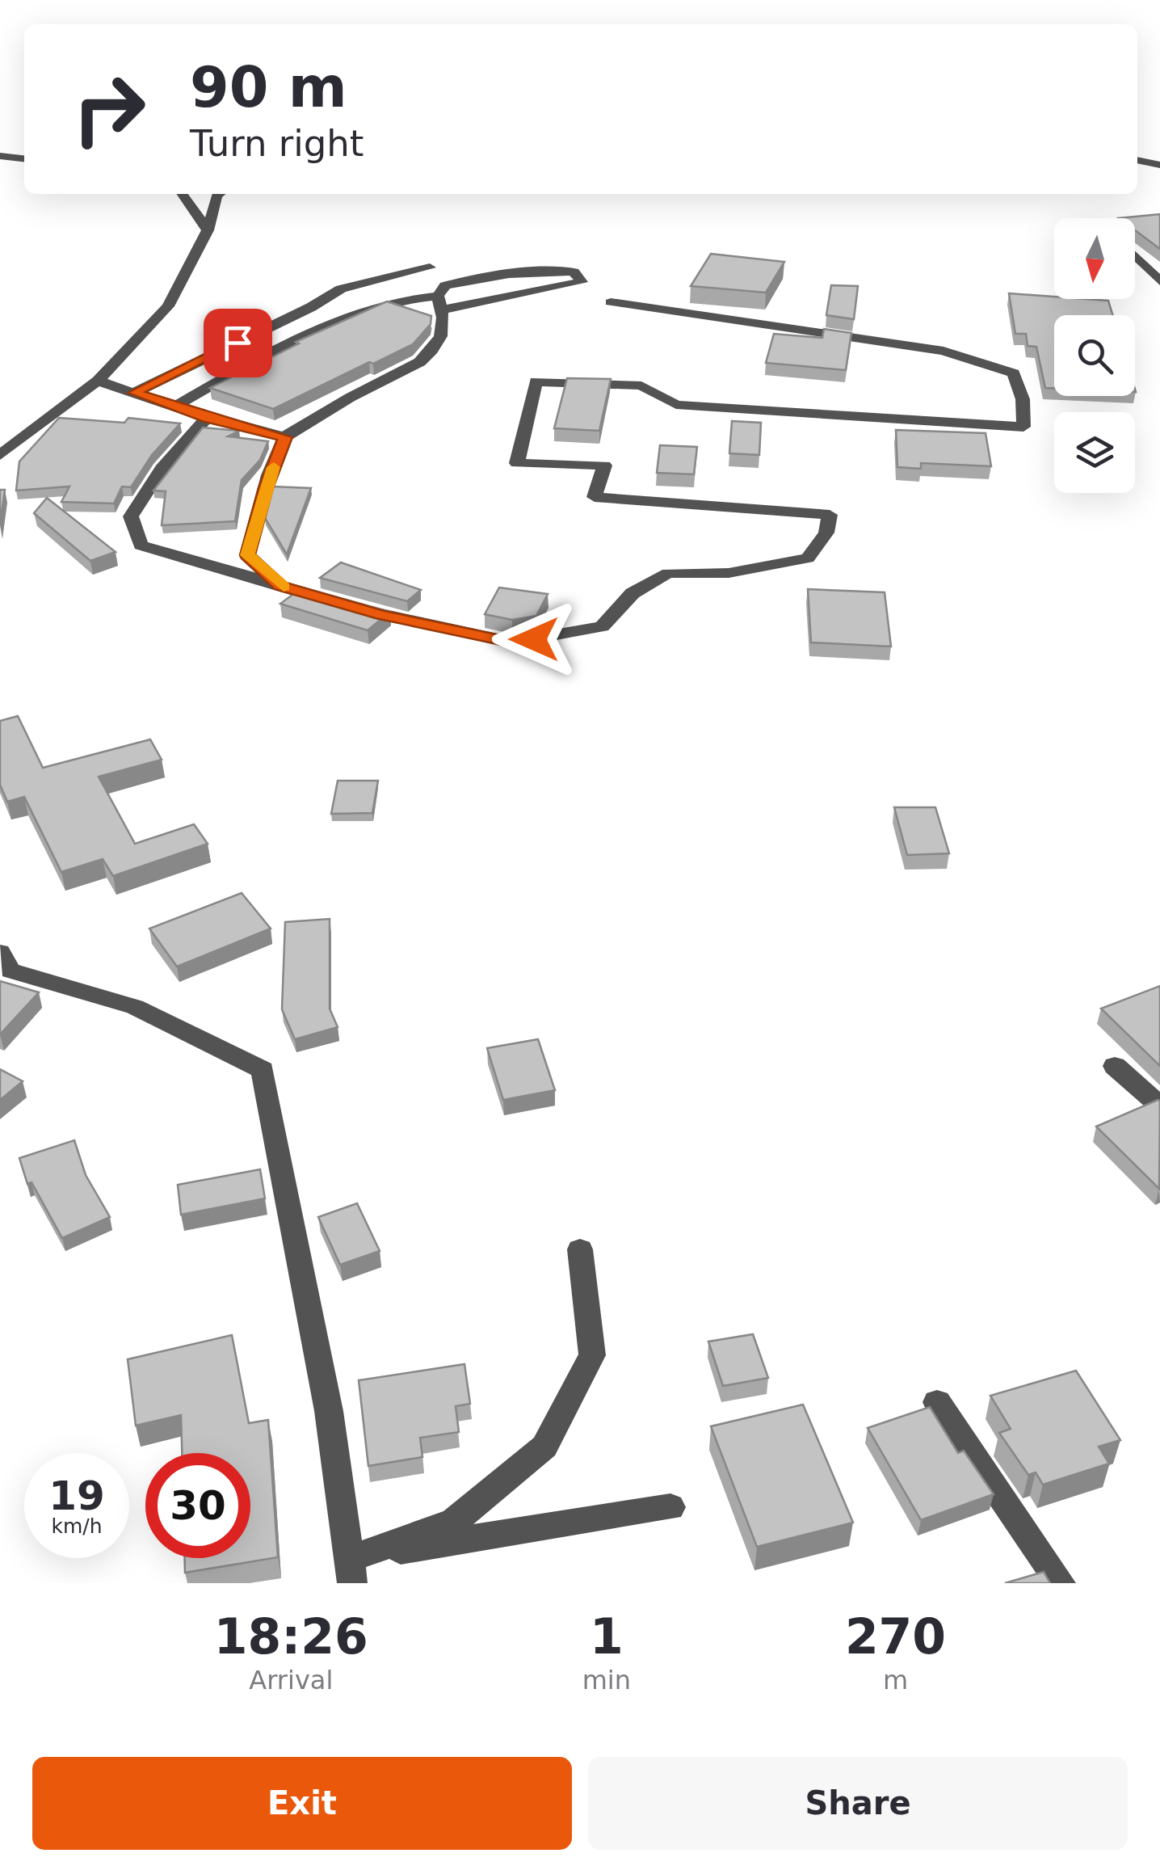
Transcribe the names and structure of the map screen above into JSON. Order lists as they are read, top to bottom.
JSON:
{
  "north": "bottom",
  "page": {
    "turn": ["90 m", "Turn right"],
    "speed": "19 km/h",
    "limit": "30",
    "eta": [
      "18:26",
      "Arrival",
      "1",
      "min",
      "270",
      "m"
    ],
    "buttons": ["Exit", "Share"]
  }
}
